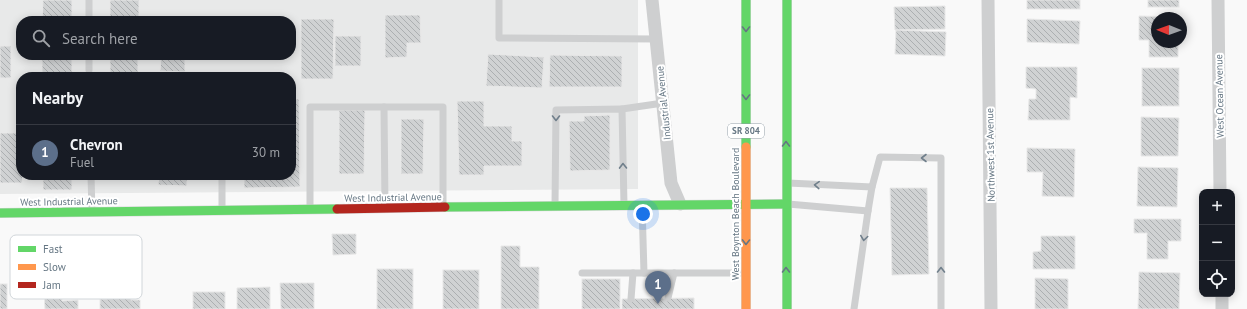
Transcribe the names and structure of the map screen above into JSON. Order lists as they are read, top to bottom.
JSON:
{
  "streets": {
    "street": [
      "West Ocean Avenue",
      "Industrial Avenue",
      "SR 804",
      "Northwest 1st Avenue",
      "West Industrial Avenue",
      "West Boynton Beach Boulevard"
    ]
  },
  "crossings": [
    ["Industrial Avenue", "West Industrial Avenue"],
    ["West Industrial Avenue", "West Boynton Beach Boulevard"]
  ],
  "legend": ["Fast", "Slow", "Jam"],
  "north": "left",
  "page": {
    "search": "Search here",
    "heading": "Nearby",
    "list": [
      {
        "mark": "1",
        "name": "Chevron",
        "note": "Fuel",
        "value": "30 m"
      }
    ],
    "map_buttons": ["+", "−"],
    "pins": "1"
  }
}
